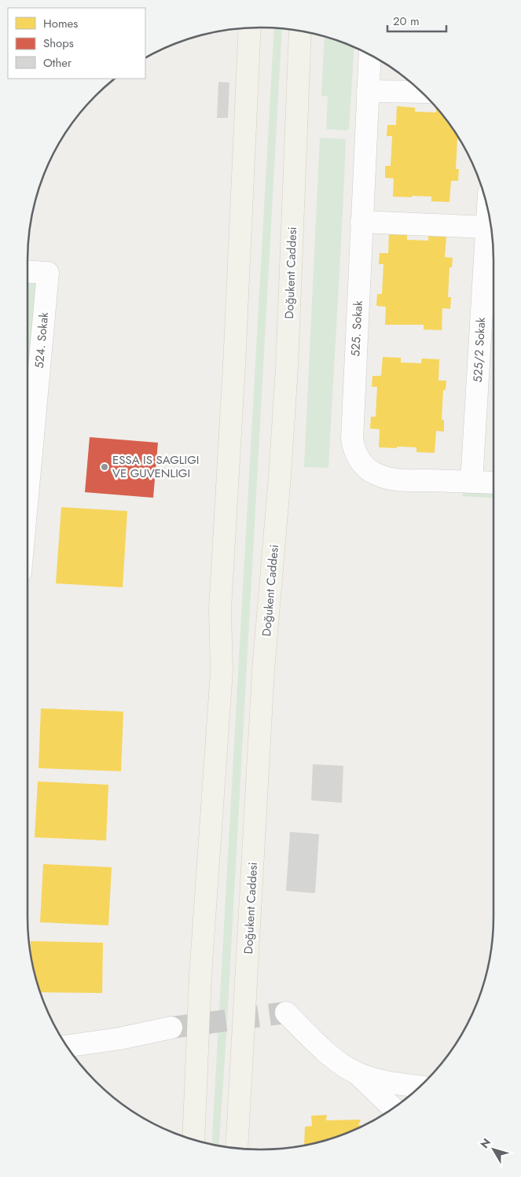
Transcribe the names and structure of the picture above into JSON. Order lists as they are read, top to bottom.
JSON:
{
  "streets": {
    "main road": ["Doğukent Caddesi"],
    "street": ["525. Sokak", "524. Sokak", "525/2 Sokak"]
  },
  "crossings": [
    ["525. Sokak", "525/2 Sokak"]
  ],
  "places": ["ESSA IS SAGLIGI VE GUVENLIGI"],
  "legend": ["Homes", "Shops", "Other"],
  "scale_bar": "20 m",
  "north": "top left"
}
